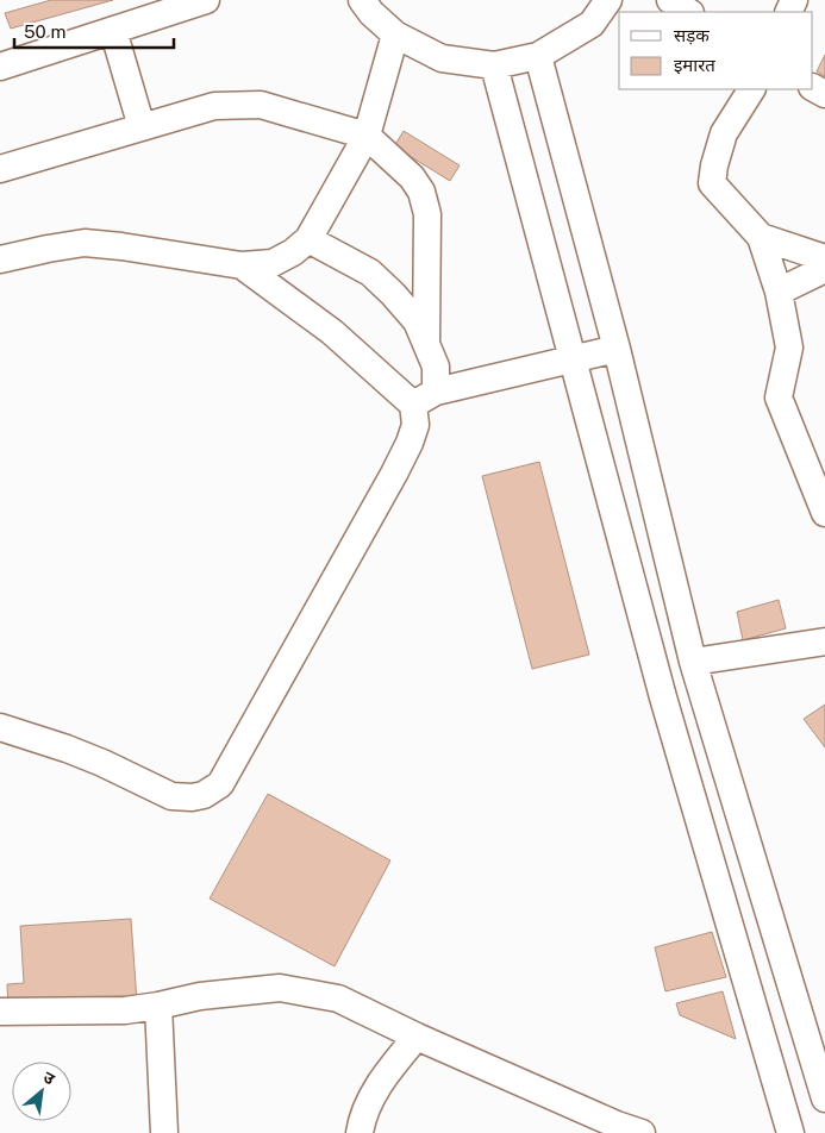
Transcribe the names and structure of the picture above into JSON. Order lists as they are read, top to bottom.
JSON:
{
  "legend": ["सड़क", "इमारत"],
  "scale_bar": "50 m",
  "north": "top right"
}
